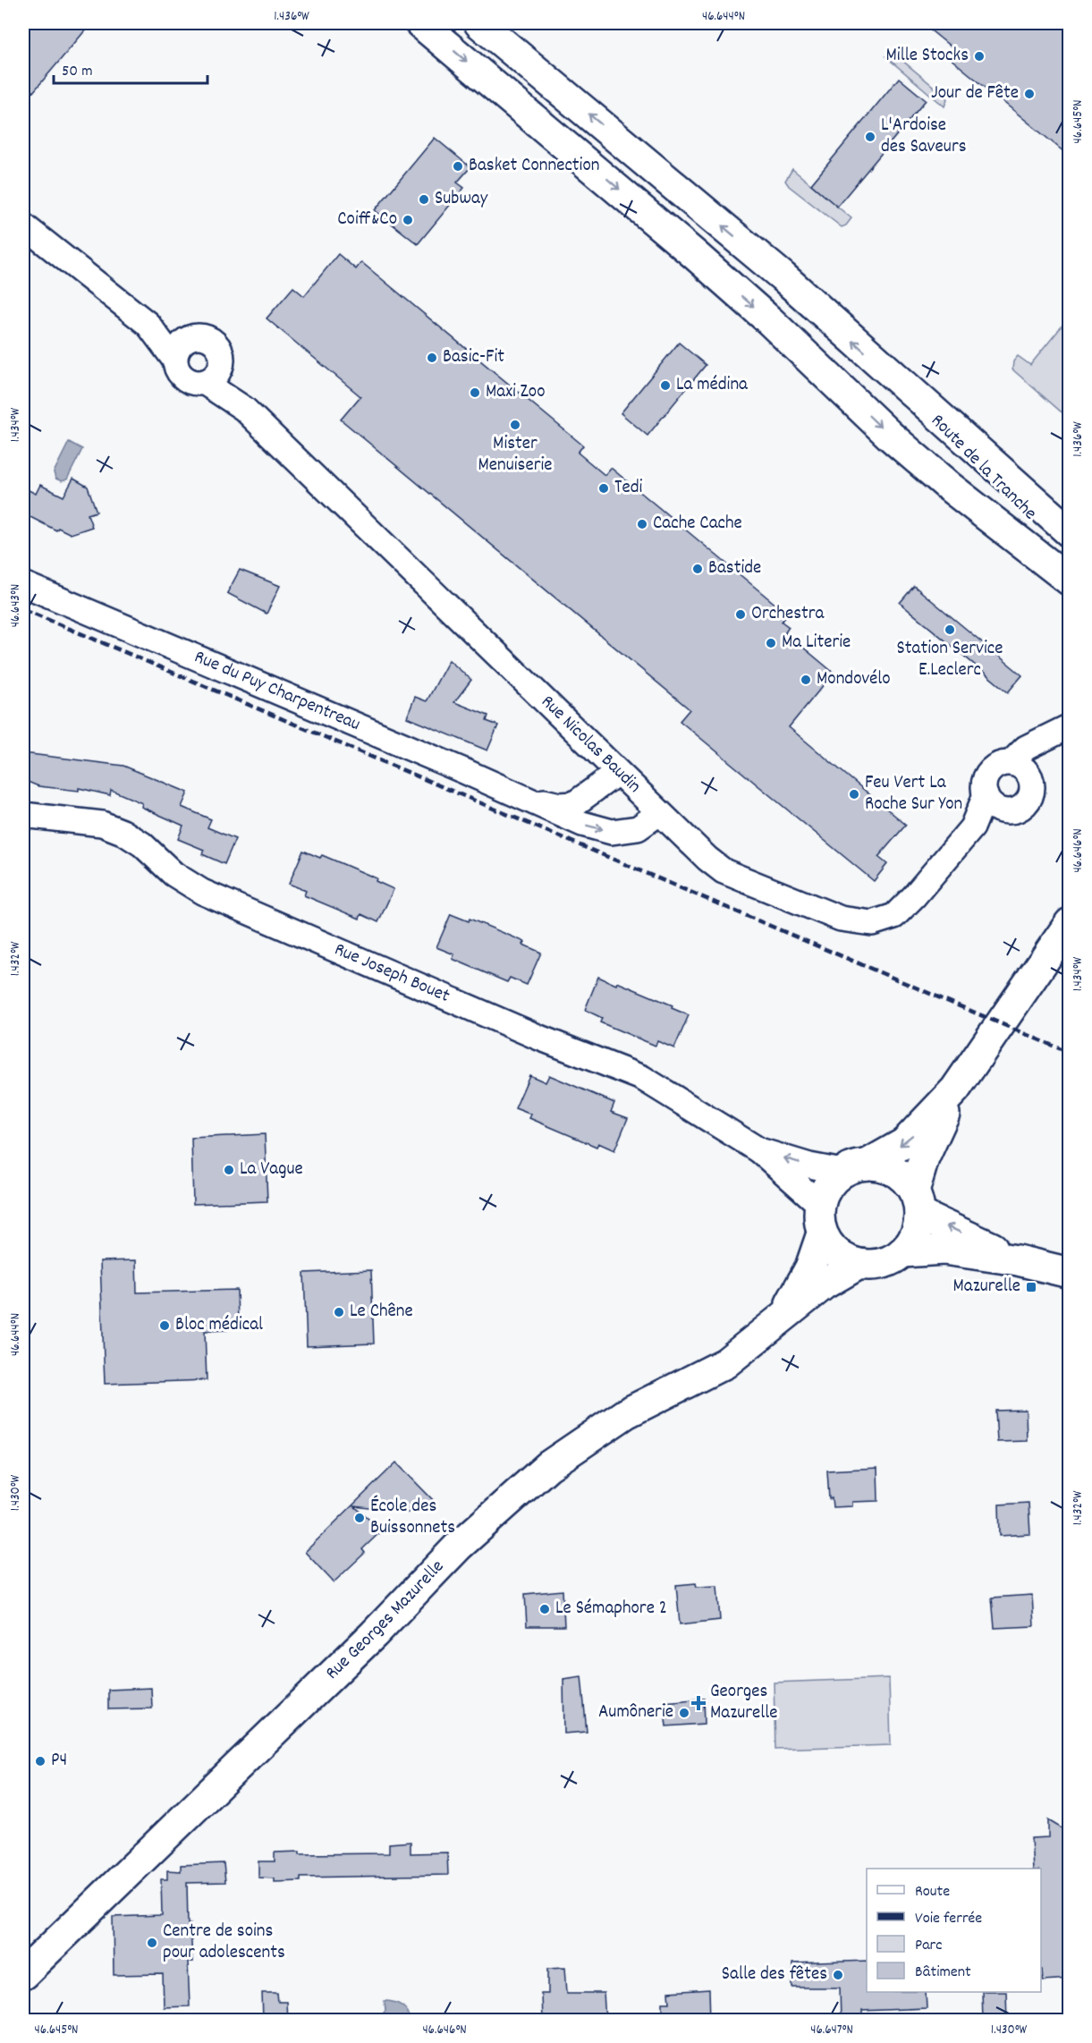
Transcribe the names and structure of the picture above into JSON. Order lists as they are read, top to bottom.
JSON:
{
  "streets": {
    "main road": ["Route de la Tranche", "Rue Georges Mazurelle"],
    "street": ["Rue du Puy Charpentreau", "Rue Nicolas Baudin", "Rue Joseph Bouet"]
  },
  "crossings": [
    ["Rue du Puy Charpentreau", "Rue Nicolas Baudin"],
    ["Rue Joseph Bouet", "Rue Georges Mazurelle"]
  ],
  "places": {
    "other": [
      "Mille Stocks",
      "Jour de Fête",
      "L'Ardoise des Saveurs",
      "Basket Connection",
      "Subway",
      "Coiff&Co",
      "Basic-Fit",
      "La médina",
      "Maxi Zoo",
      "Mister Menuiserie",
      "Tedi",
      "Cache Cache",
      "Bastide",
      "Orchestra",
      "Station Service E.Leclerc",
      "Ma Literie",
      "Mondovélo",
      "Feu Vert La Roche Sur Yon",
      "La Vague",
      "Le Chêne",
      "Bloc médical",
      "École des Buissonnets",
      "Le Sémaphore 2",
      "Aumônerie",
      "P4",
      "Centre de soins pour adolescents",
      "Salle des fêtes"
    ],
    "transit": ["Mazurelle"],
    "health": ["Georges Mazurelle"]
  },
  "legend": [
    "Route",
    "Voie ferrée",
    "Parc",
    "Bâtiment"
  ],
  "scale_bar": "50 m",
  "coordinates": [
    "1.436°W",
    "46.644°N",
    "46.645°N",
    "1.434°W",
    "46.643°N",
    "46.646°N",
    "1.432°W",
    "1.430°W",
    "46.647°N"
  ]
}
